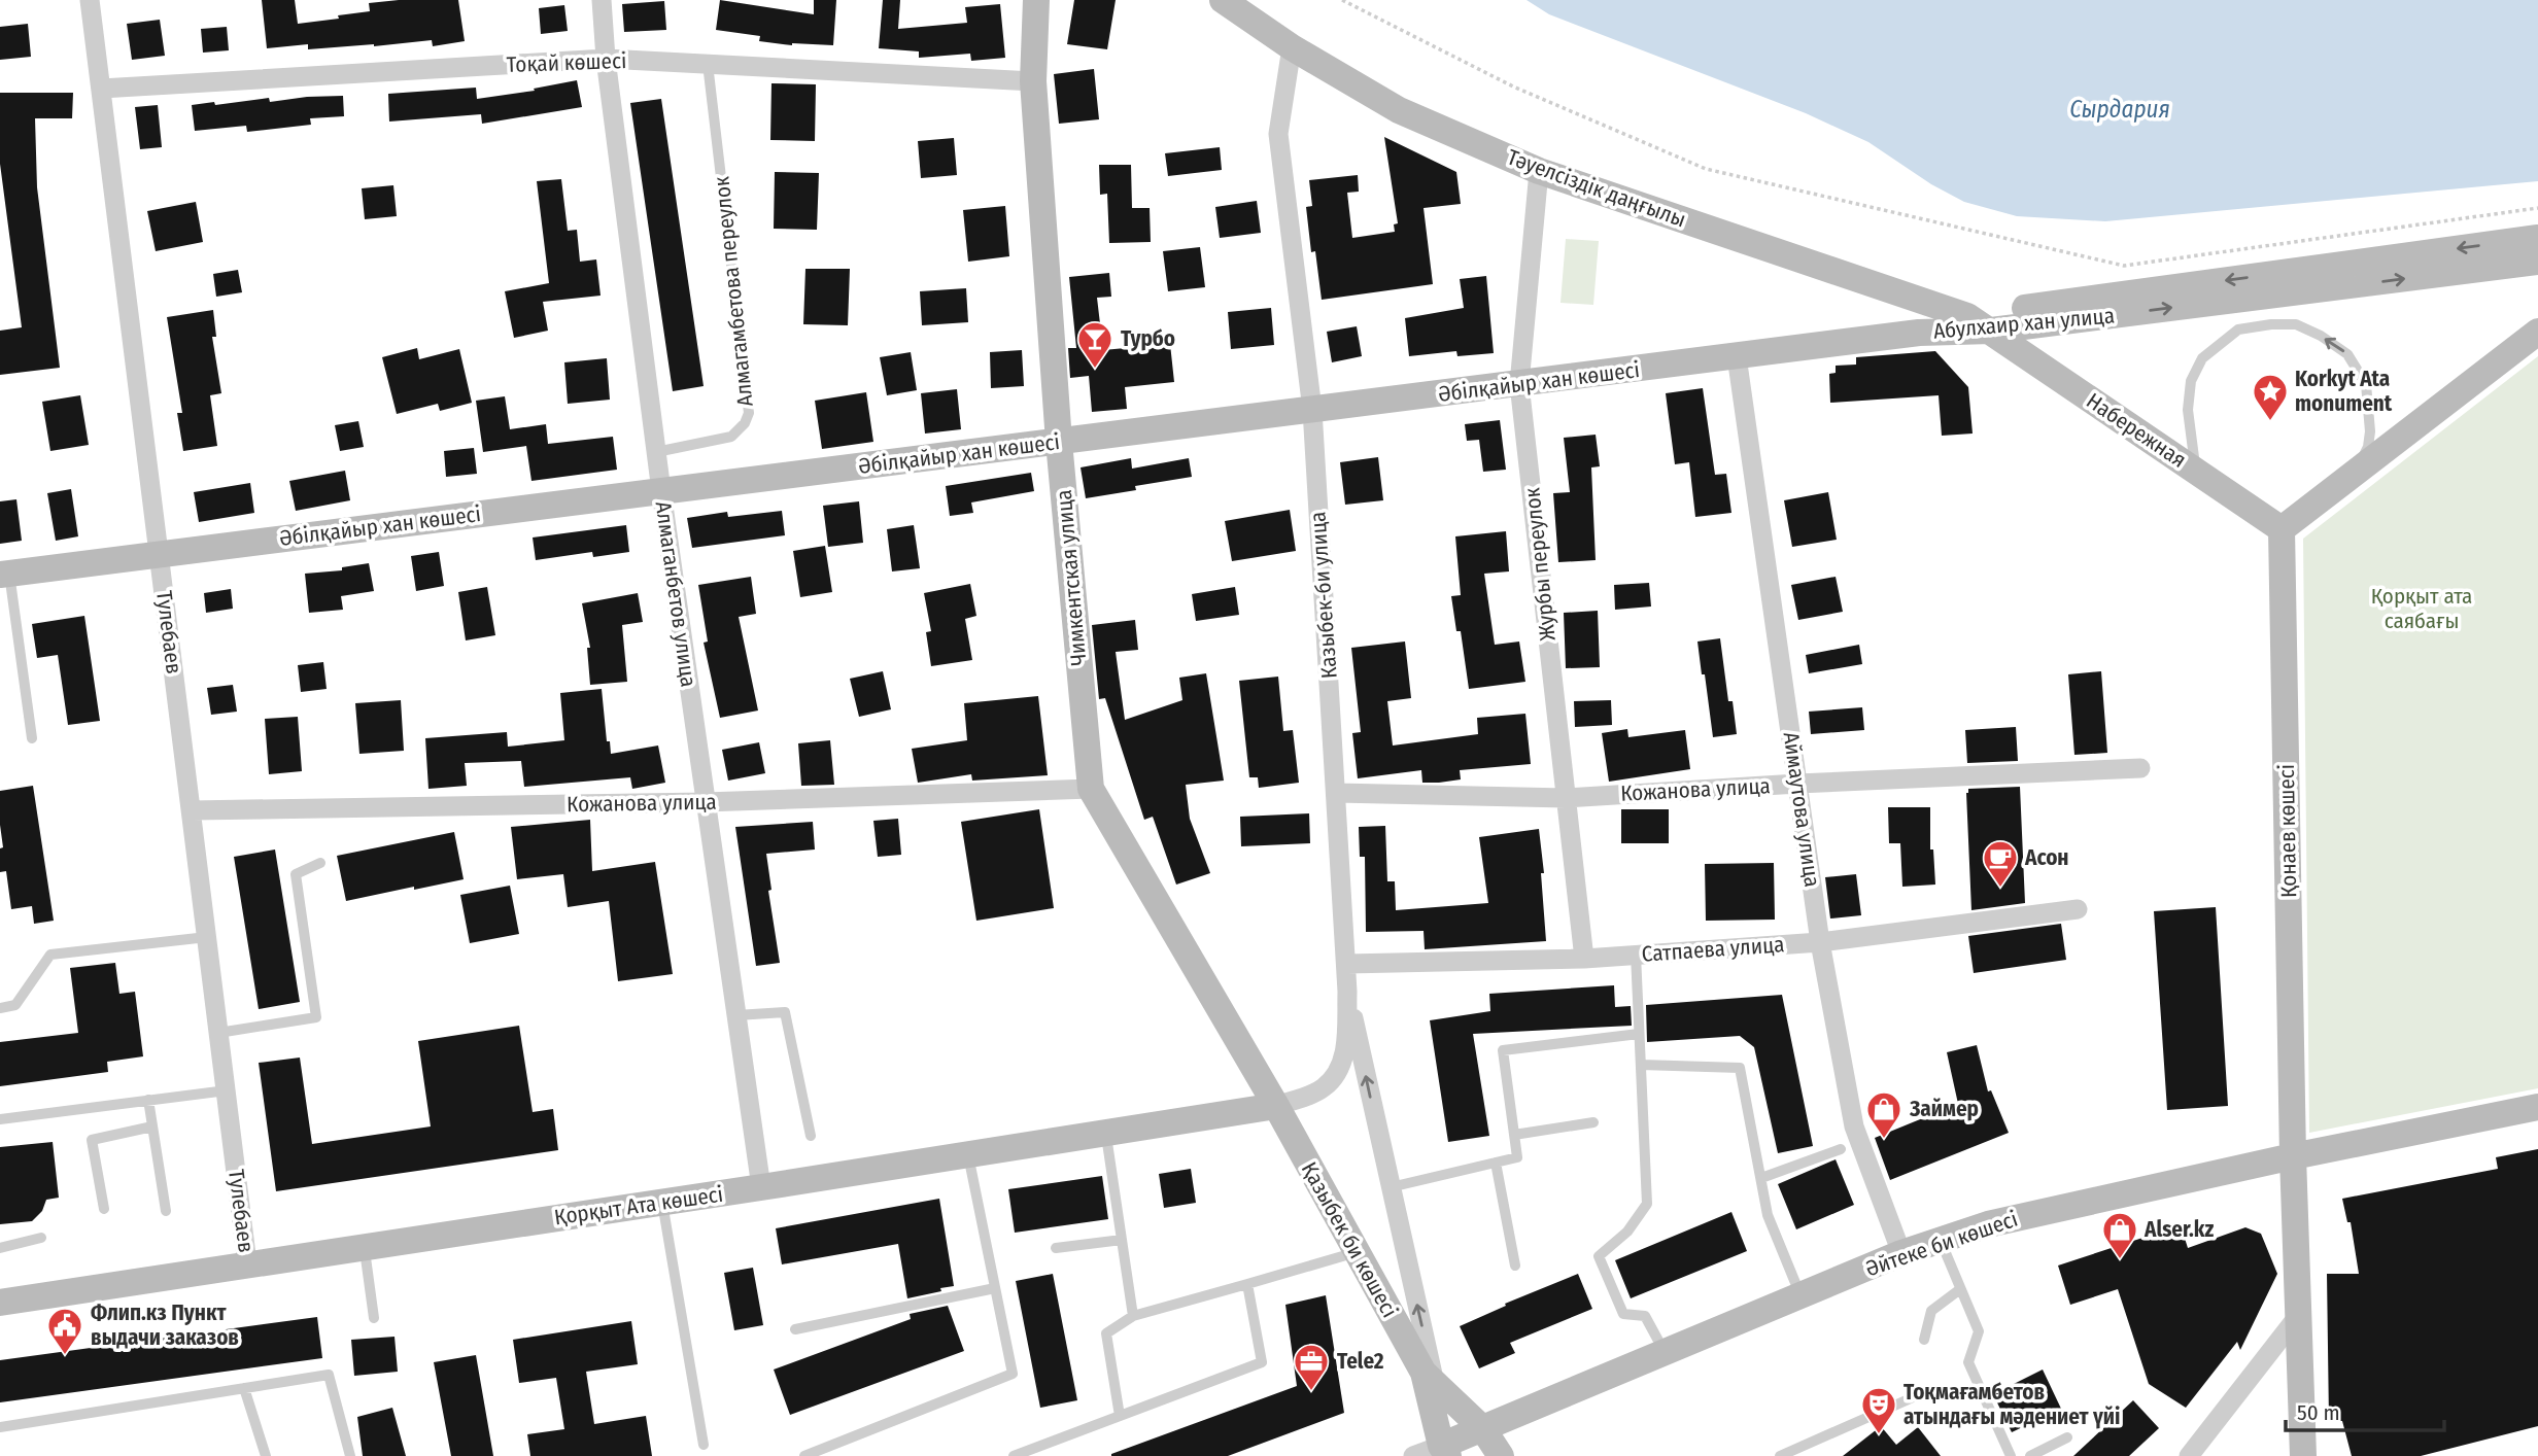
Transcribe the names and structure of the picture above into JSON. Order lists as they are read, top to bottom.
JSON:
{
  "streets": {
    "street": [
      "Тоқай көшесі",
      "Тәуелсіздік даңғылы",
      "Абулхаир хан улица",
      "Әбілқайыр хан көшесі",
      "Набережная",
      "Журбы переулок",
      "Чимкентская улица",
      "Алмаганбетов улица",
      "Казыбек-би улица",
      "Тулебаев",
      "Кожанова улица",
      "Аймаутова улица",
      "Қонаев көшесі",
      "Сатпаева улица",
      "Қорқыт Ата көшесі",
      "Қазыбек би көшесі",
      "Әйтеке би көшесі"
    ],
    "lane": ["Алмагамбетова переулок"]
  },
  "crossings": [
    ["Тоқай көшесі", "Алмагамбетова переулок"],
    ["Тоқай көшесі", "Чимкентская улица"],
    ["Тоқай көшесі", "Алмаганбетов улица"],
    ["Тоқай көшесі", "Тулебаев"],
    ["Тәуелсіздік даңғылы", "Абулхаир хан улица"],
    ["Тәуелсіздік даңғылы", "Набережная"],
    ["Тәуелсіздік даңғылы", "Журбы переулок"],
    ["Тәуелсіздік даңғылы", "Казыбек-би улица"],
    ["Алмагамбетова переулок", "Алмаганбетов улица"],
    ["Абулхаир хан улица", "Әбілқайыр хан көшесі"],
    ["Абулхаир хан улица", "Набережная"],
    ["Әбілқайыр хан көшесі", "Журбы переулок"],
    ["Әбілқайыр хан көшесі", "Чимкентская улица"],
    ["Әбілқайыр хан көшесі", "Алмаганбетов улица"],
    ["Әбілқайыр хан көшесі", "Казыбек-би улица"],
    ["Әбілқайыр хан көшесі", "Тулебаев"],
    ["Әбілқайыр хан көшесі", "Аймаутова улица"],
    ["Набережная", "Қонаев көшесі"],
    ["Журбы переулок", "Кожанова улица"],
    ["Журбы переулок", "Сатпаева улица"],
    ["Чимкентская улица", "Казыбек-би улица"],
    ["Чимкентская улица", "Кожанова улица"],
    ["Чимкентская улица", "Қорқыт Ата көшесі"],
    ["Чимкентская улица", "Қазыбек би көшесі"],
    ["Алмаганбетов улица", "Кожанова улица"],
    ["Алмаганбетов улица", "Қорқыт Ата көшесі"],
    ["Казыбек-би улица", "Кожанова улица"],
    ["Казыбек-би улица", "Сатпаева улица"],
    ["Казыбек-би улица", "Қорқыт Ата көшесі"],
    ["Казыбек-би улица", "Қазыбек би көшесі"],
    ["Тулебаев", "Кожанова улица"],
    ["Тулебаев", "Қорқыт Ата көшесі"],
    ["Кожанова улица", "Аймаутова улица"],
    ["Аймаутова улица", "Сатпаева улица"],
    ["Аймаутова улица", "Әйтеке би көшесі"],
    ["Қонаев көшесі", "Әйтеке би көшесі"],
    ["Қорқыт Ата көшесі", "Қазыбек би көшесі"],
    ["Қазыбек би көшесі", "Әйтеке би көшесі"]
  ],
  "water": ["Сырдария"],
  "parks": ["Қорқыт ата саябағы"],
  "places": {
    "bar": ["Турбо"],
    "place": ["Korkyt Ata monument"],
    "cafe": ["Асон"],
    "shop": ["Займер", "Alser.kz"],
    "public building": ["Флип.кз Пункт выдачи заказов"],
    "office": ["Tele2"],
    "theatre": ["Тоқмағамбетов атындағы мәдениет үйі"]
  },
  "scale_bar": "50 m"
}
